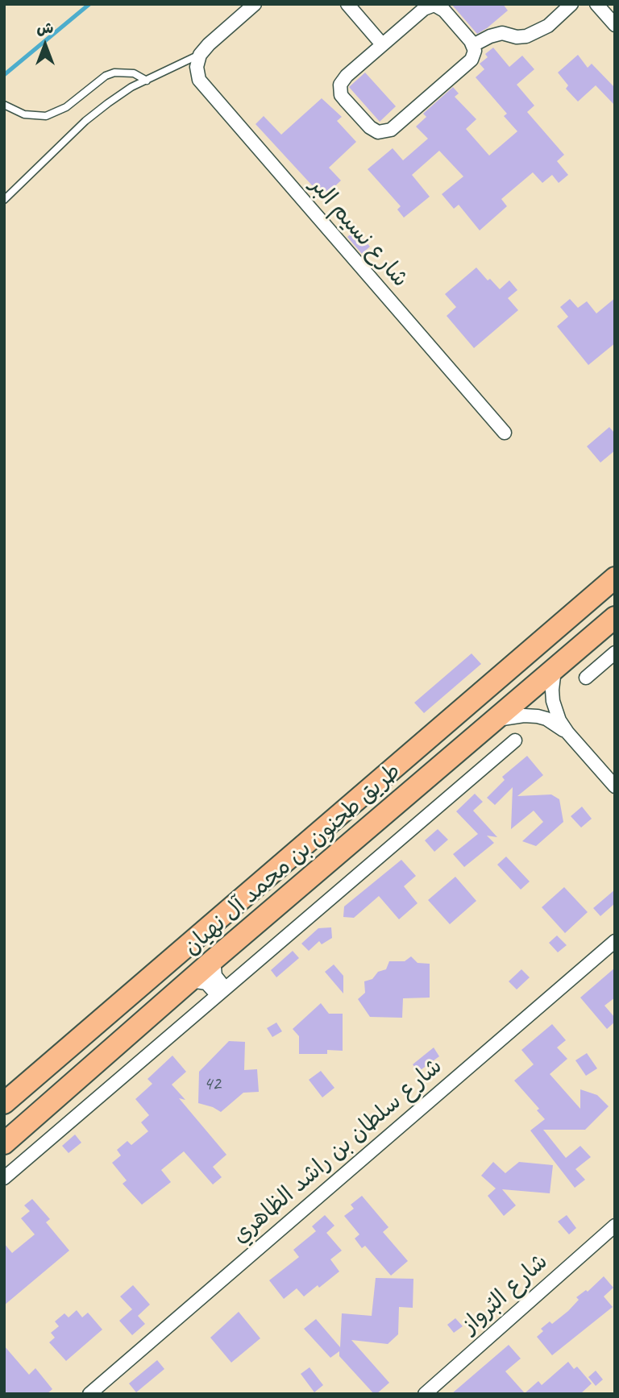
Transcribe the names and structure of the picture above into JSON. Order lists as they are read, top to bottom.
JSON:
{
  "streets": {
    "main road": ["طريق طحنون بن محمد آل نهيان"],
    "street": ["شارع نسيم البر", "شارع سلطان بن راشد الظاهري", "شارع البُرواز"]
  },
  "house_numbers": ["42"],
  "north": "top"
}
